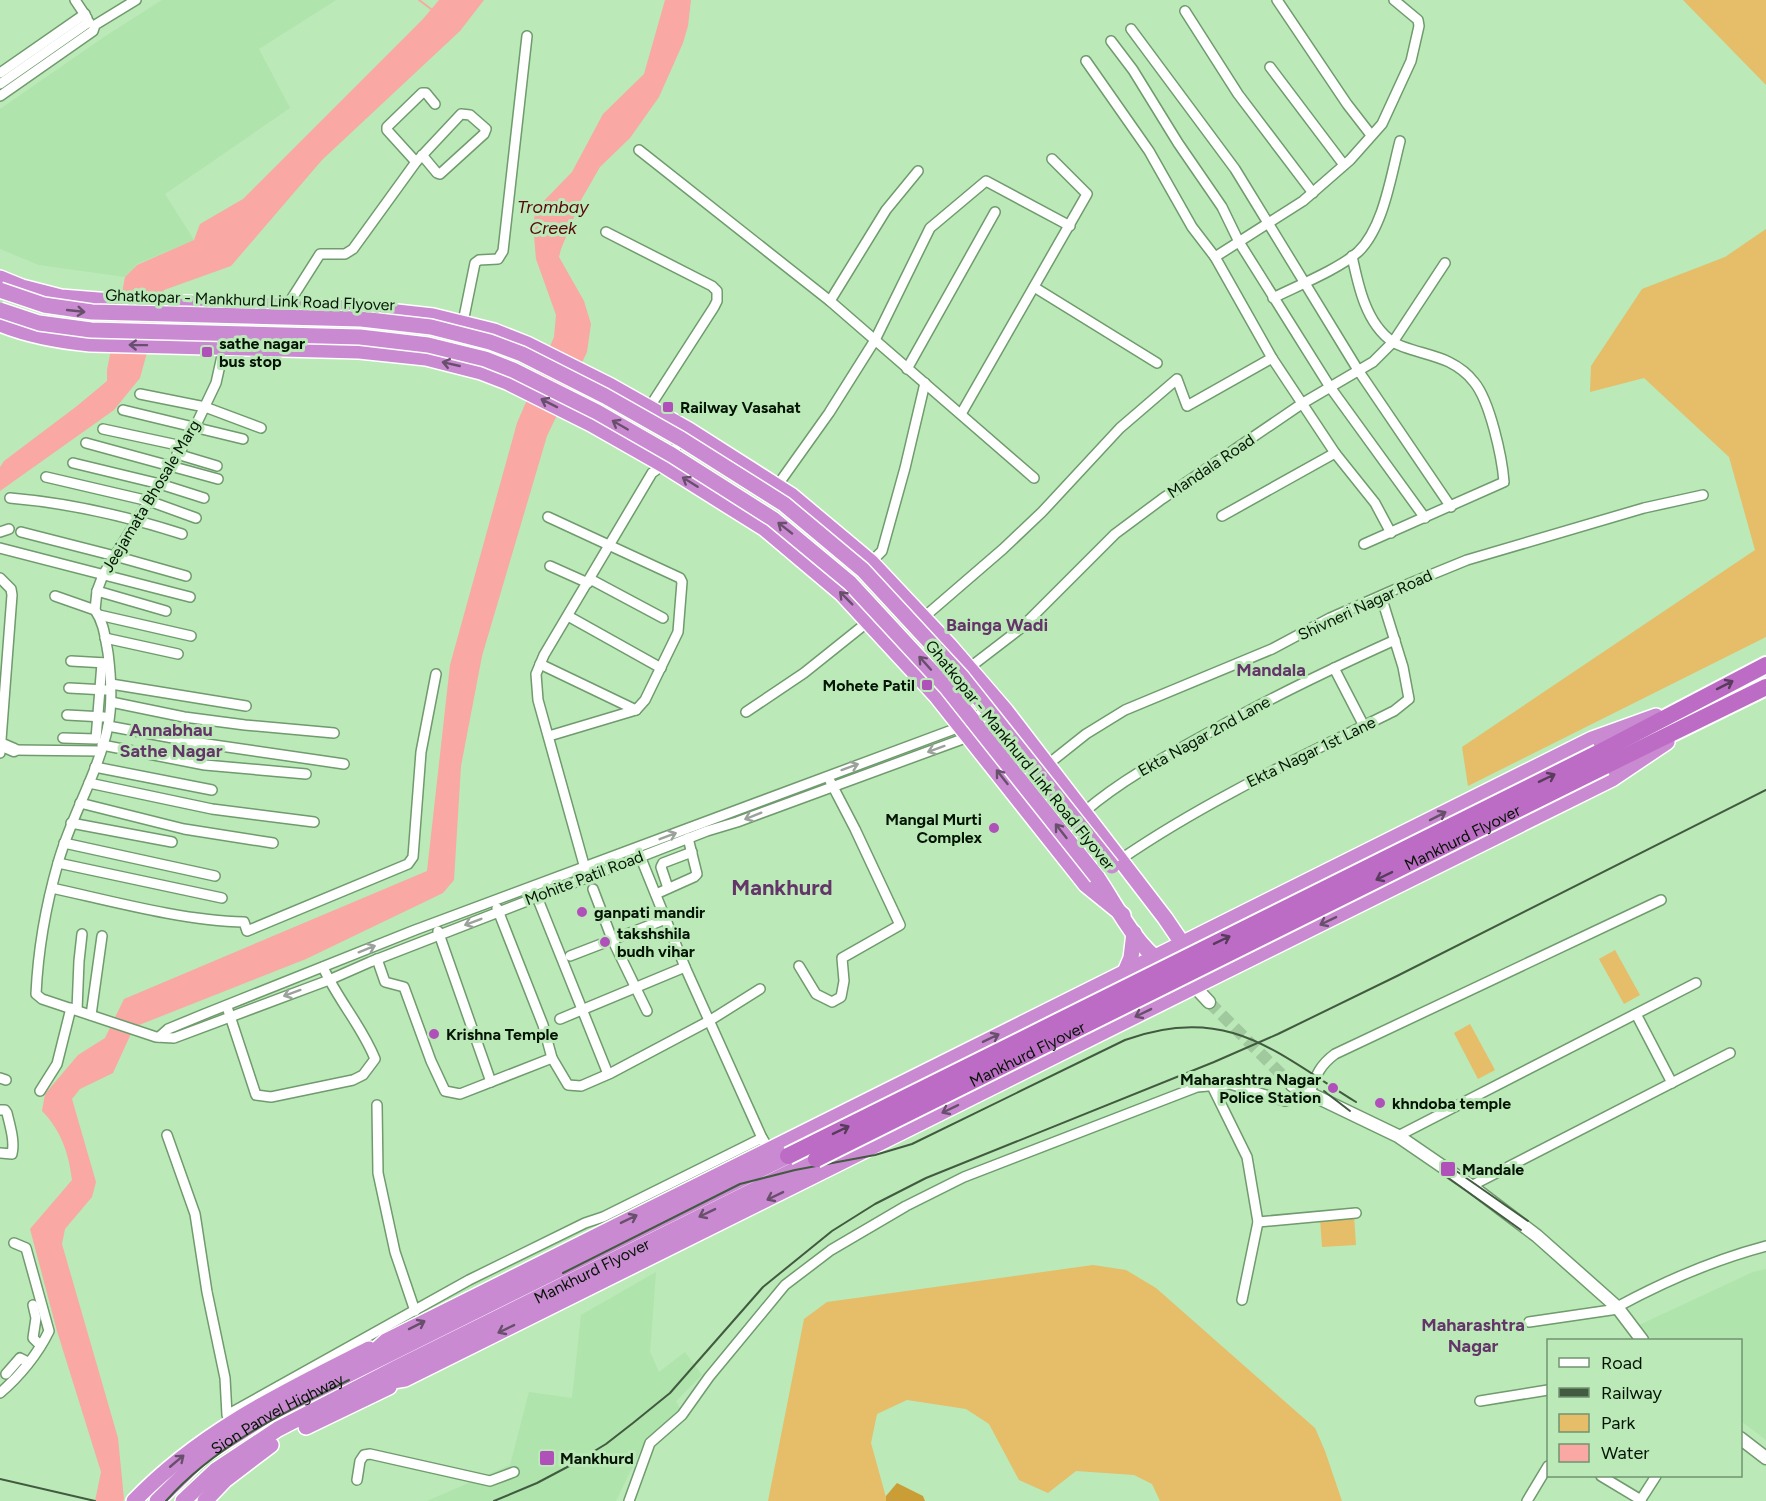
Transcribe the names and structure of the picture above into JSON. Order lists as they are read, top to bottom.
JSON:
{
  "streets": {
    "highway": ["Ghatkopar - Mankhurd Link Road Flyover", "Mankhurd Flyover", "Sion Panvel Highway"],
    "street": [
      "Mandala Road",
      "Jeejamata Bhosale Marg",
      "Shivneri Nagar Road",
      "Ekta Nagar 2nd Lane",
      "Ekta Nagar 1st Lane",
      "Mohite Patil Road"
    ]
  },
  "crossings": [
    ["Ghatkopar - Mankhurd Link Road Flyover", "Ekta Nagar 1st Lane"],
    ["Jeejamata Bhosale Marg", "Mohite Patil Road"],
    ["Shivneri Nagar Road", "Ekta Nagar 1st Lane"],
    ["Ekta Nagar 2nd Lane", "Ekta Nagar 1st Lane"],
    ["Mankhurd Flyover", "Sion Panvel Highway"]
  ],
  "districts": [
    "Bainga Wadi",
    "Mandala",
    "Annabhau Sathe Nagar",
    "Mankhurd",
    "Maharashtra Nagar"
  ],
  "water": ["Trombay Creek"],
  "places": {
    "transit": [
      "sathe nagar bus stop",
      "Railway Vasahat",
      "Mohete Patil",
      "Mandale",
      "Mankhurd"
    ],
    "other": [
      "Mangal Murti Complex",
      "ganpati mandir",
      "takshshila budh vihar",
      "Krishna Temple",
      "Maharashtra Nagar Police Station",
      "khndoba temple"
    ]
  },
  "legend": [
    "Road",
    "Railway",
    "Park",
    "Water"
  ]
}
